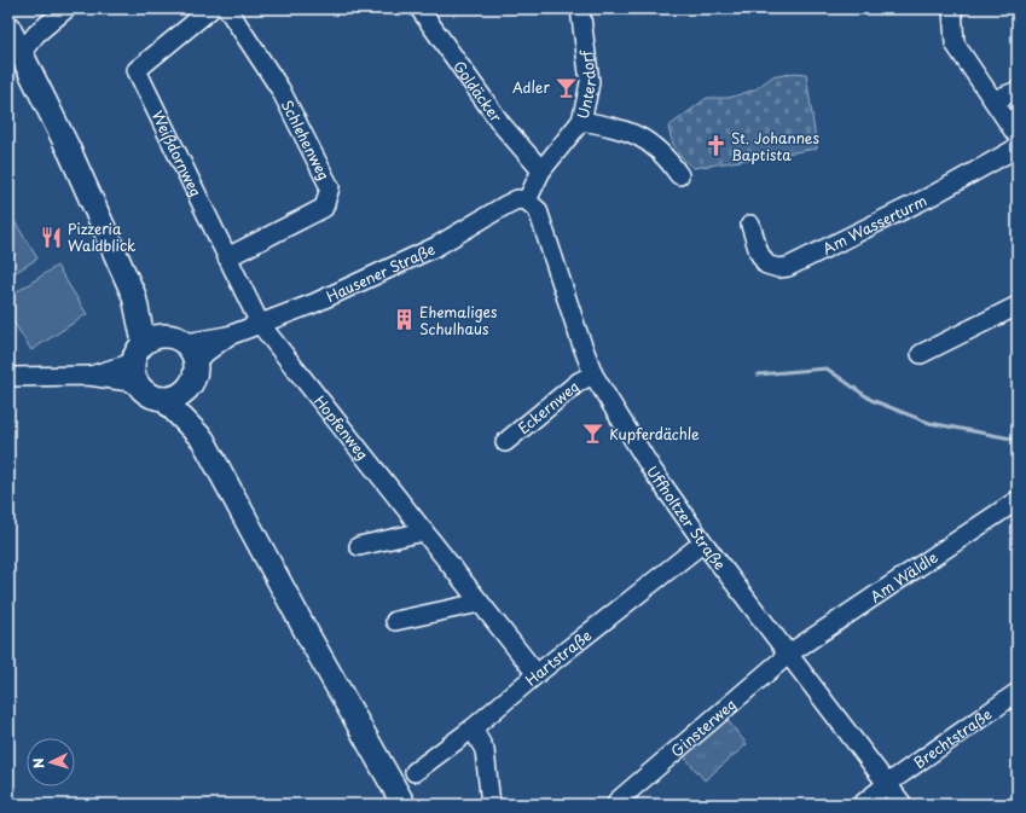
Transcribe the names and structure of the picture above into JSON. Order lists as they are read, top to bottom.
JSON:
{
  "streets": {
    "street": [
      "Unterdorf",
      "Goldäcker",
      "Schlehenweg",
      "Weißdornweg",
      "Am Wasserturm",
      "Hausener Straße",
      "Eckernweg",
      "Hopfenweg",
      "Uffholtzer Straße",
      "Am Wäldle",
      "Hartstraße",
      "Ginsterweg",
      "Brechtstraße"
    ]
  },
  "crossings": [
    ["Unterdorf", "Goldäcker"],
    ["Unterdorf", "Hausener Straße"],
    ["Unterdorf", "Uffholtzer Straße"],
    ["Schlehenweg", "Weißdornweg"],
    ["Weißdornweg", "Hausener Straße"],
    ["Weißdornweg", "Hopfenweg"],
    ["Hausener Straße", "Hopfenweg"],
    ["Hausener Straße", "Uffholtzer Straße"],
    ["Eckernweg", "Uffholtzer Straße"],
    ["Hopfenweg", "Hartstraße"],
    ["Uffholtzer Straße", "Am Wäldle"],
    ["Uffholtzer Straße", "Hartstraße"],
    ["Uffholtzer Straße", "Ginsterweg"],
    ["Uffholtzer Straße", "Brechtstraße"],
    ["Am Wäldle", "Ginsterweg"]
  ],
  "places": {
    "bar": ["Adler", "Kupferdächle"],
    "church": ["St. Johannes Baptista"],
    "restaurant": ["Pizzeria Waldblick"],
    "building": ["Ehemaliges Schulhaus"]
  },
  "north": "left"
}
